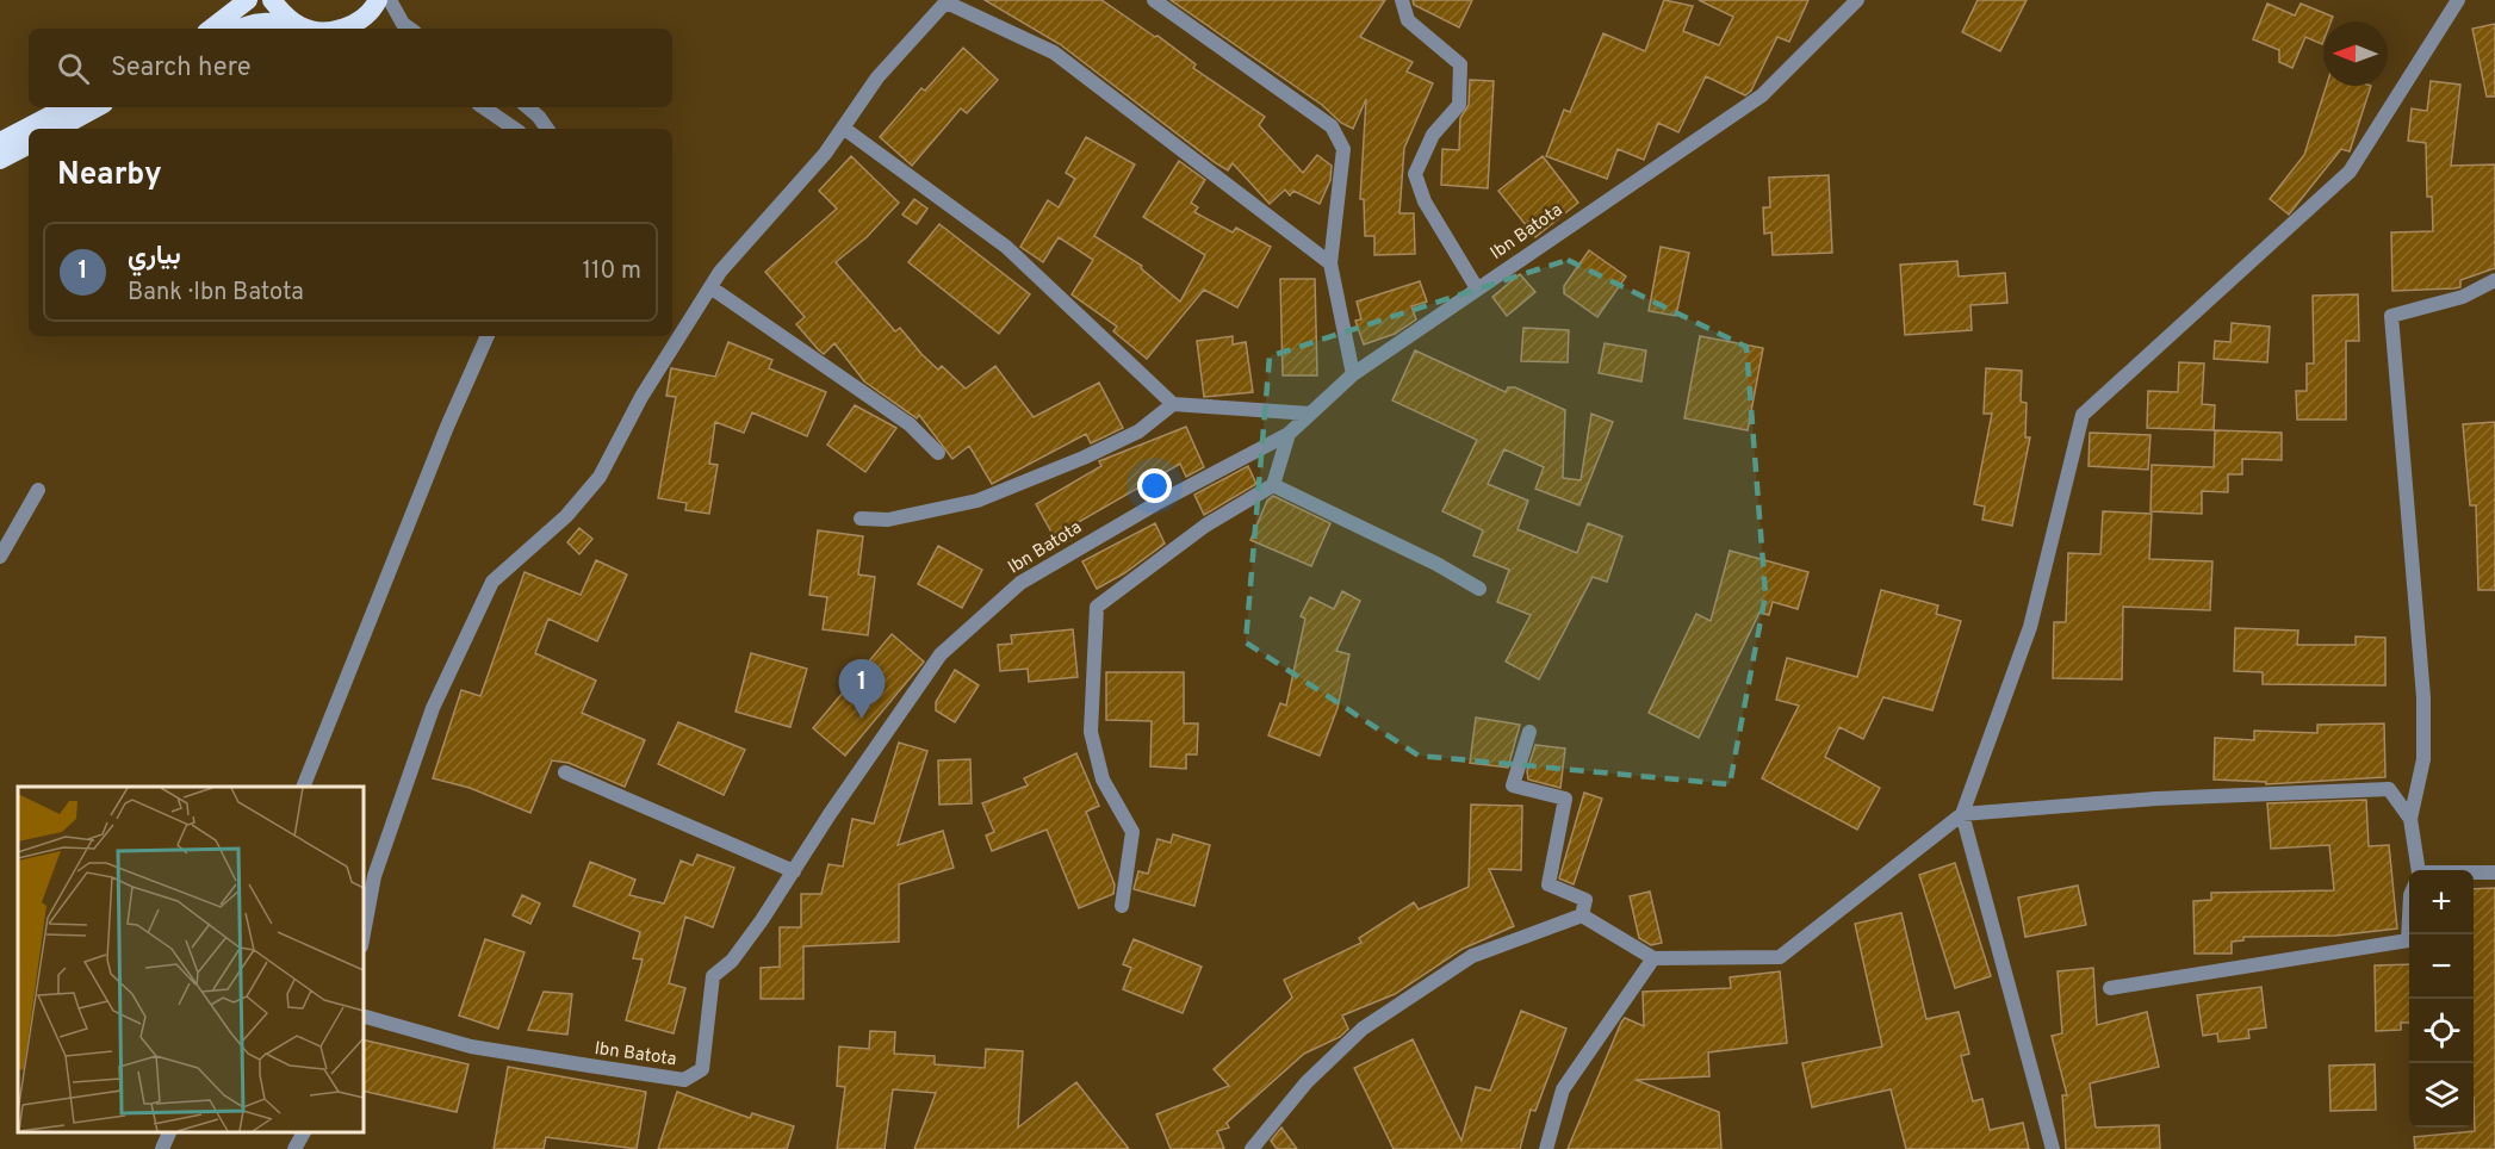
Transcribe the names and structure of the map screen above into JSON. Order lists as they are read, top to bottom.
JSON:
{
  "streets": {
    "street": ["Ibn Batota"]
  },
  "north": "left",
  "page": {
    "search": "Search here",
    "heading": "Nearby",
    "list": [
      {
        "mark": "1",
        "name": "بياري",
        "note": "Bank · Ibn Batota",
        "value": "110 m"
      }
    ],
    "pins": "1",
    "map_buttons": ["+", "−"]
  }
}
